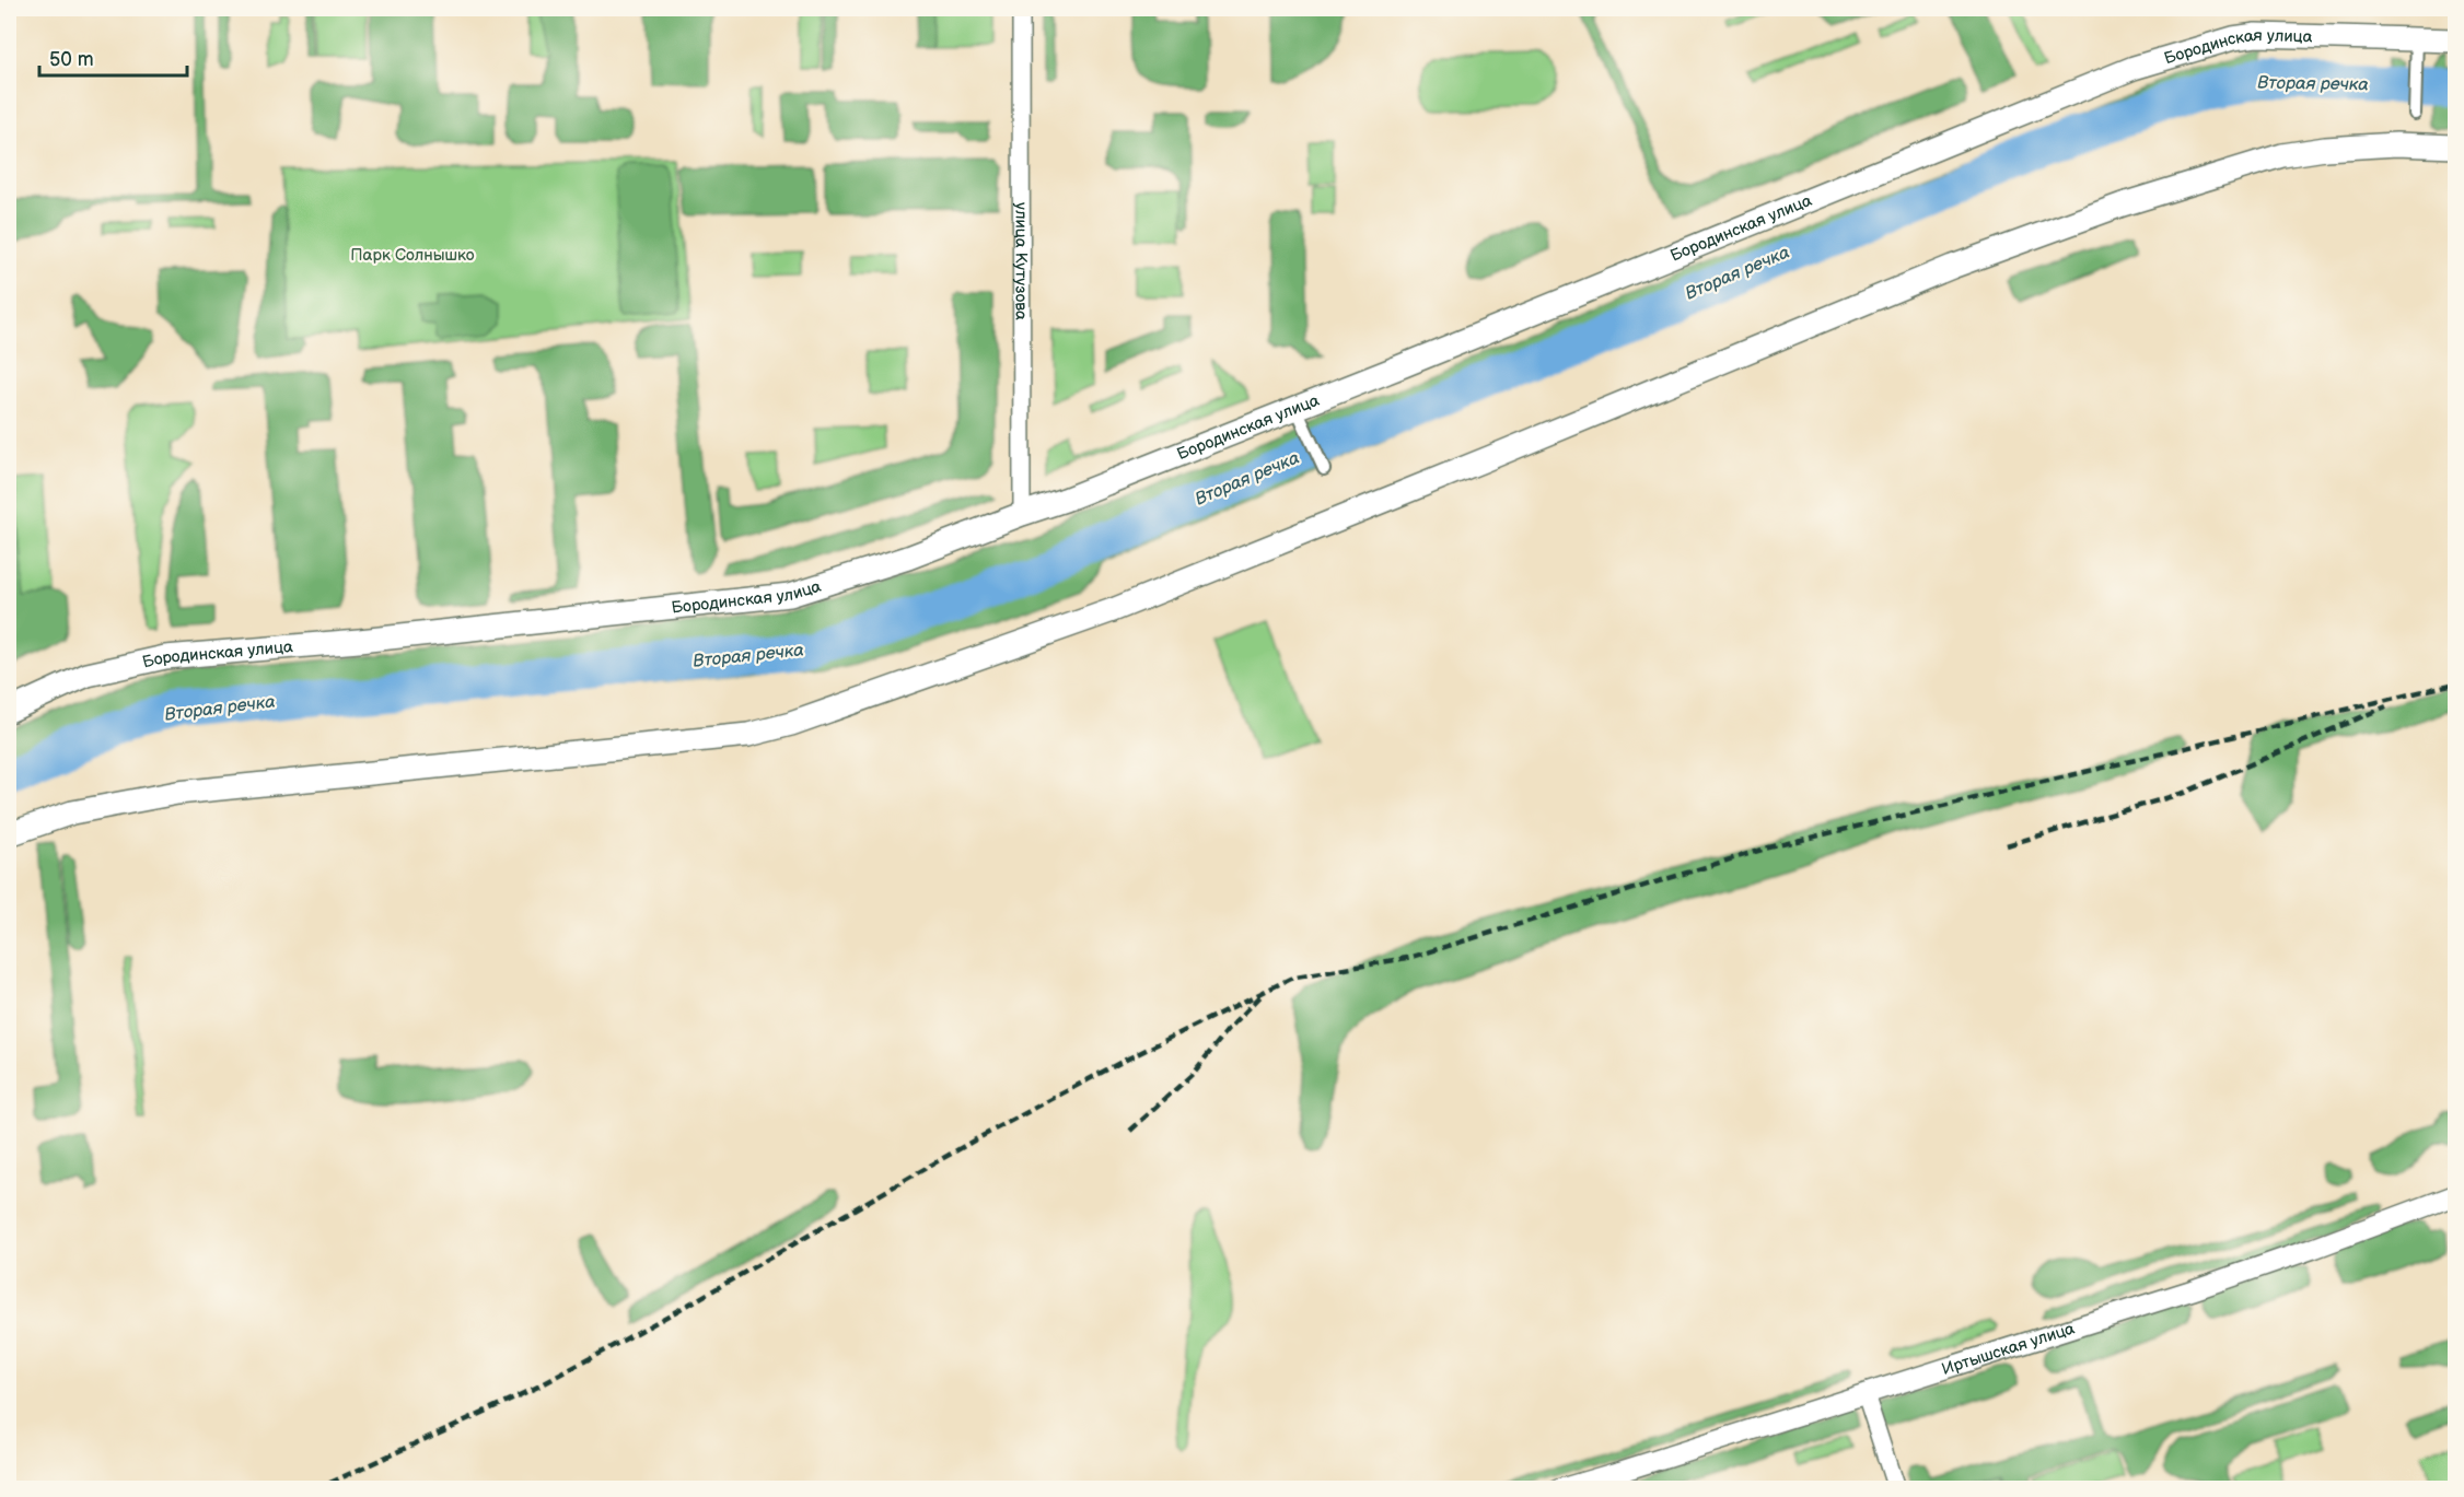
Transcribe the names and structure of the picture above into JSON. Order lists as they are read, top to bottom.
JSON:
{
  "streets": {
    "main road": ["Бородинская улица"],
    "street": ["улица Кутузова", "Иртышская улица"]
  },
  "crossings": [
    ["Бородинская улица", "улица Кутузова"]
  ],
  "water": ["Вторая речка"],
  "parks": ["Парк Солнышко"],
  "scale_bar": "50 m"
}
